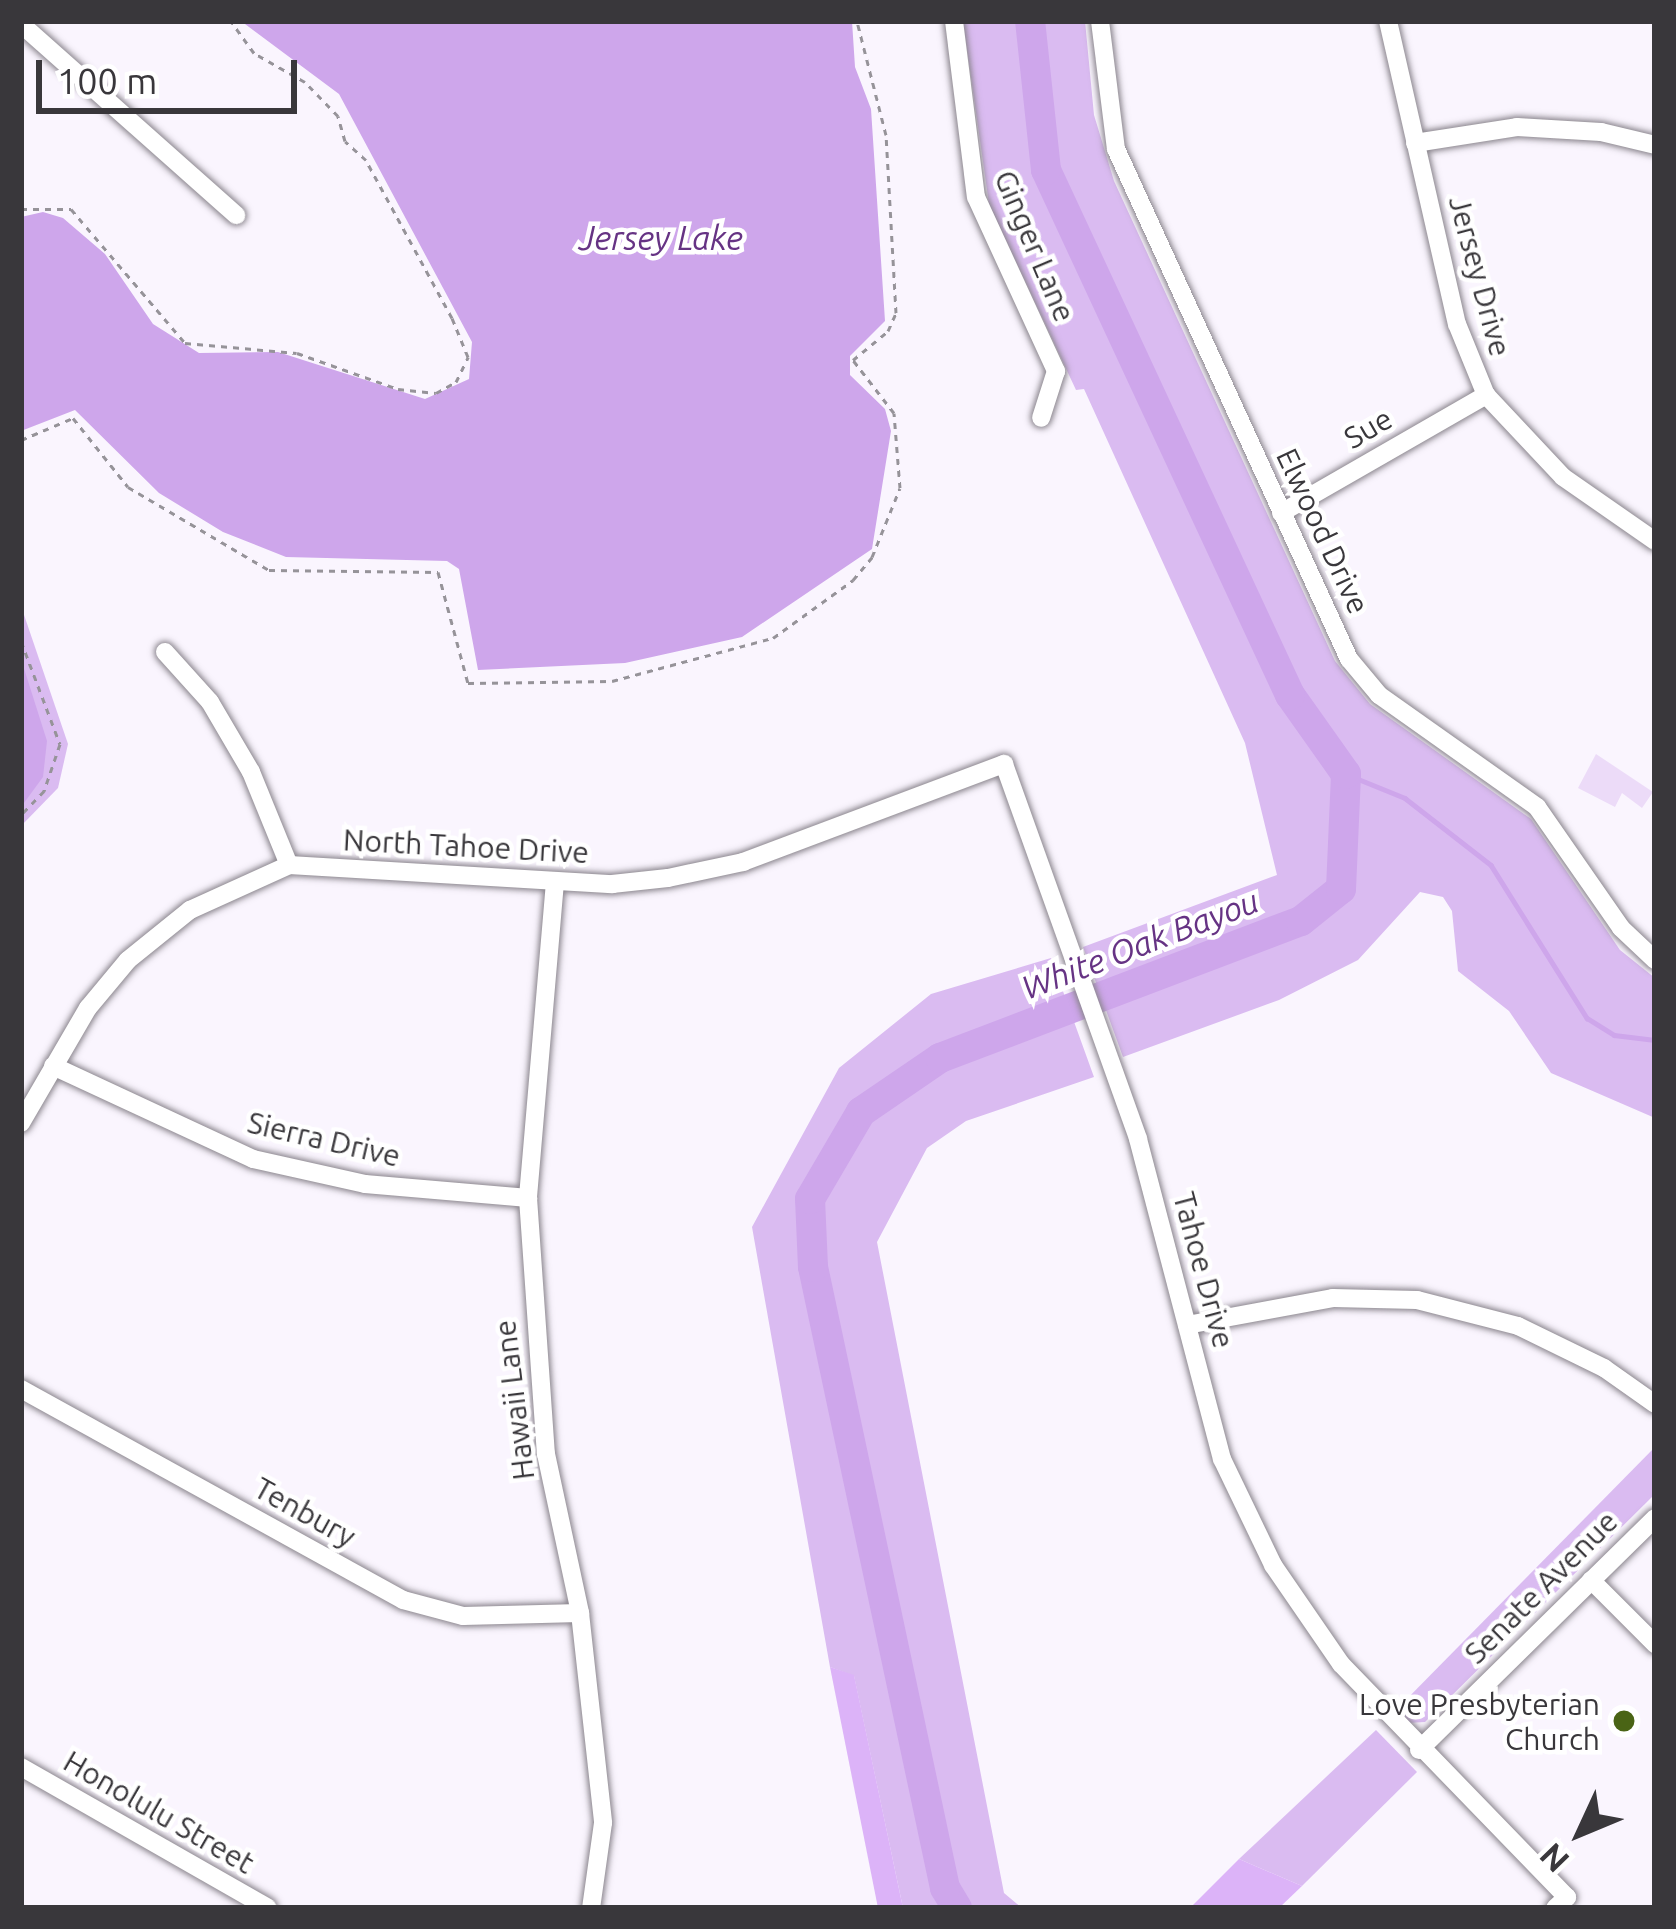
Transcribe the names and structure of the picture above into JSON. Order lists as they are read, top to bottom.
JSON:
{
  "streets": {
    "street": [
      "Ginger Lane",
      "Jersey Drive",
      "Sue",
      "Elwood Drive",
      "North Tahoe Drive",
      "Sierra Drive",
      "Tahoe Drive",
      "Hawaii Lane",
      "Tenbury",
      "Senate Avenue",
      "Honolulu Street"
    ]
  },
  "crossings": [
    ["Jersey Drive", "Sue"],
    ["Sue", "Elwood Drive"],
    ["North Tahoe Drive", "Sierra Drive"],
    ["North Tahoe Drive", "Tahoe Drive"],
    ["North Tahoe Drive", "Hawaii Lane"],
    ["Sierra Drive", "Hawaii Lane"],
    ["Tahoe Drive", "Senate Avenue"],
    ["Hawaii Lane", "Tenbury"]
  ],
  "water": ["Jersey Lake", "White Oak Bayou"],
  "places": ["Love Presbyterian Church"],
  "scale_bar": "100 m",
  "north": "bottom left"
}
